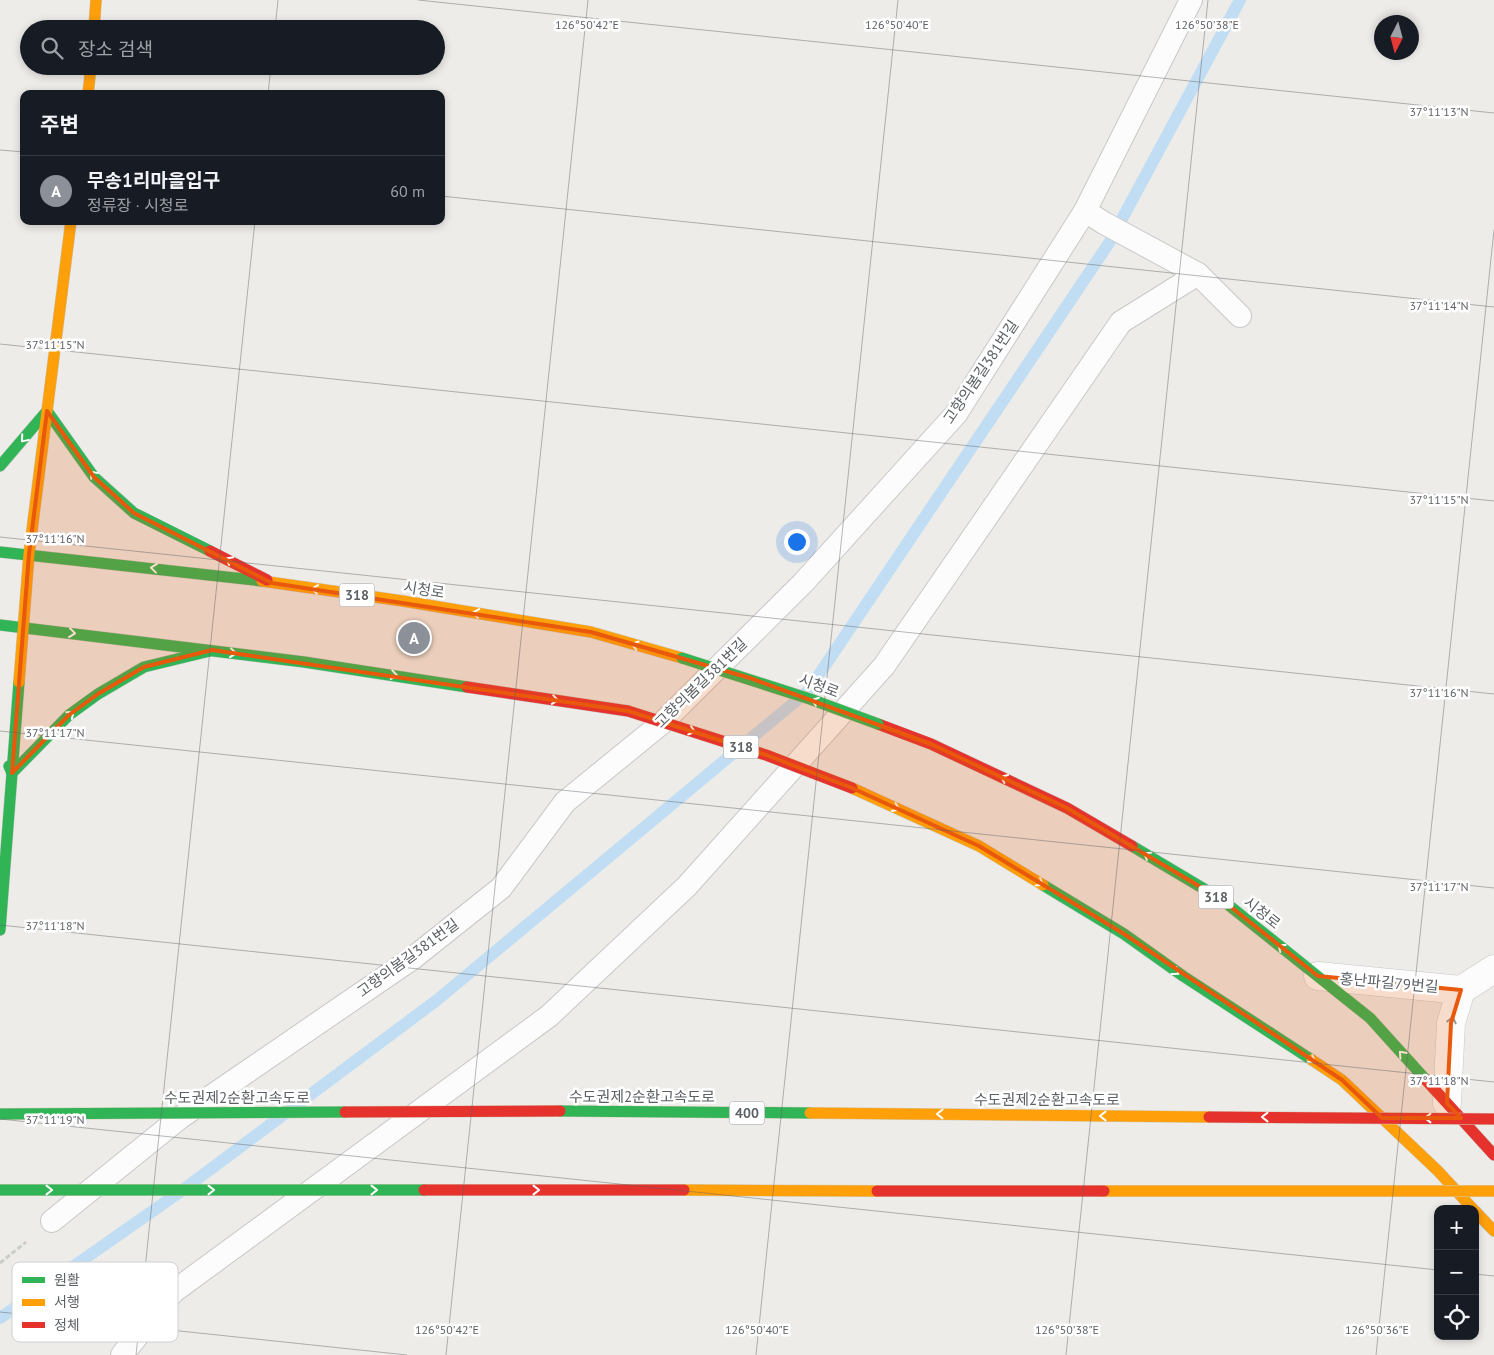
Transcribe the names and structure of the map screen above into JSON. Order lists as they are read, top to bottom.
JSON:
{
  "streets": {
    "main road": [
      "시청로",
      "318",
      "수도권제2순환고속도로",
      "400"
    ],
    "street": ["홍난파길79번길"],
    "lane": ["고향의봄길381번길"]
  },
  "crossings": [
    ["시청로", "홍난파길79번길"]
  ],
  "one_way": ["홍난파길79번길"],
  "legend": ["원활", "서행", "정체"],
  "north": "bottom",
  "page": {
    "search": "장소 검색",
    "heading": "주변",
    "list": [
      {
        "mark": "A",
        "name": "무송1리마을입구",
        "note": "정류장 · 시청로",
        "value": "60 m"
      }
    ],
    "pins": "A",
    "map_buttons": ["+", "−"]
  },
  "coordinates": [
    "126°50'42\"E",
    "126°50'40\"E",
    "126°50'38\"E",
    "37°11'13\"N",
    "37°11'14\"N",
    "37°11'15\"N",
    "37°11'16\"N",
    "37°11'17\"N",
    "37°11'18\"N",
    "37°11'19\"N",
    "126°50'36\"E"
  ]
}
